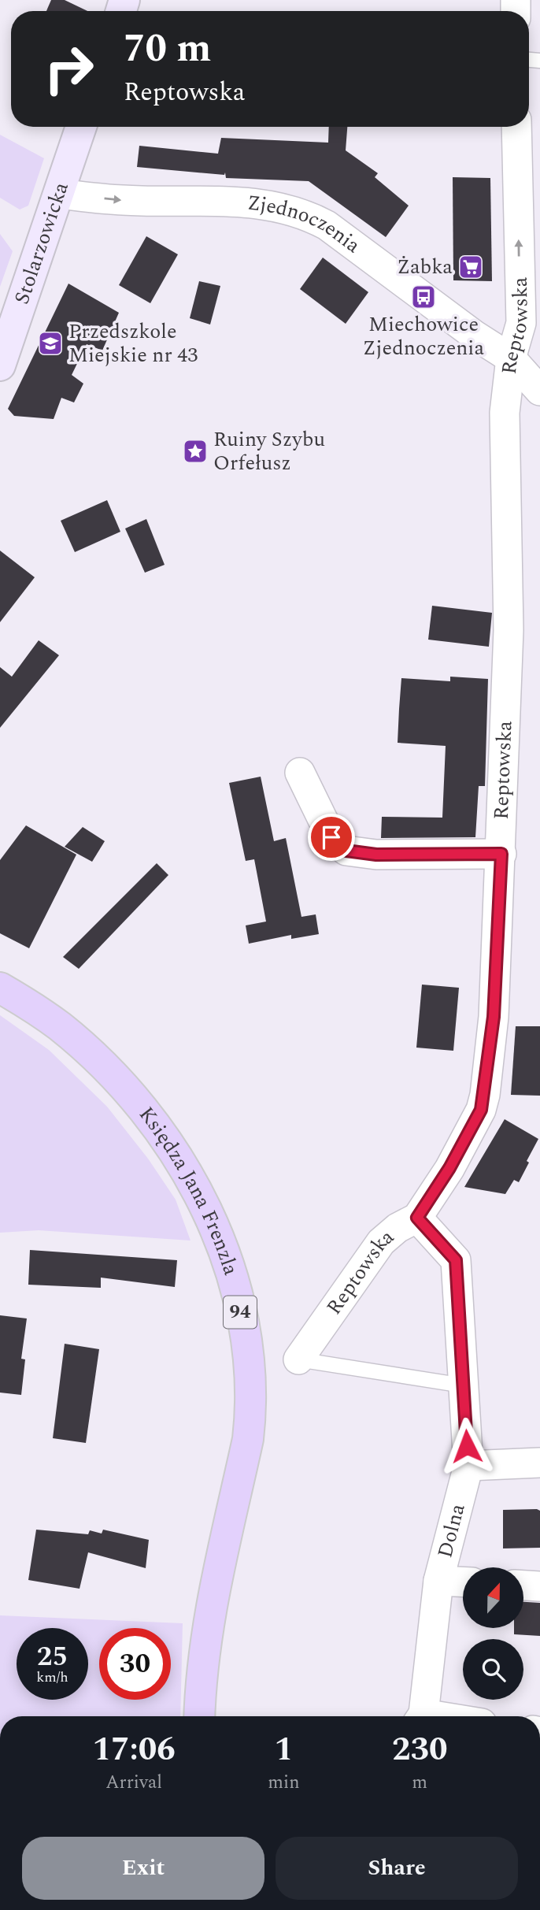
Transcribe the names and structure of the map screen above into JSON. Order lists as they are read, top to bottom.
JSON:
{
  "streets": {
    "main road": ["Księdza Jana Frenzla", "94"],
    "street": [
      "Zjednoczenia",
      "Stolarzowicka",
      "Reptowska",
      "Dolna"
    ]
  },
  "crossings": [
    ["Zjednoczenia", "Stolarzowicka"],
    ["Zjednoczenia", "Reptowska"],
    ["Reptowska", "Dolna"]
  ],
  "one_way": ["Zjednoczenia"],
  "places": {
    "supermarket": ["Żabka"],
    "bus stop": ["Miechowice Zjednoczenia"],
    "school or university": ["Przedszkole Miejskie nr 43"],
    "place": ["Ruiny Szybu Orfełusz"]
  },
  "north": "top",
  "page": {
    "turn": ["70 m", "Reptowska"],
    "speed": "25 km/h",
    "limit": "30",
    "eta": [
      "17:06",
      "Arrival",
      "1",
      "min",
      "230",
      "m"
    ],
    "buttons": ["Exit", "Share"]
  }
}
